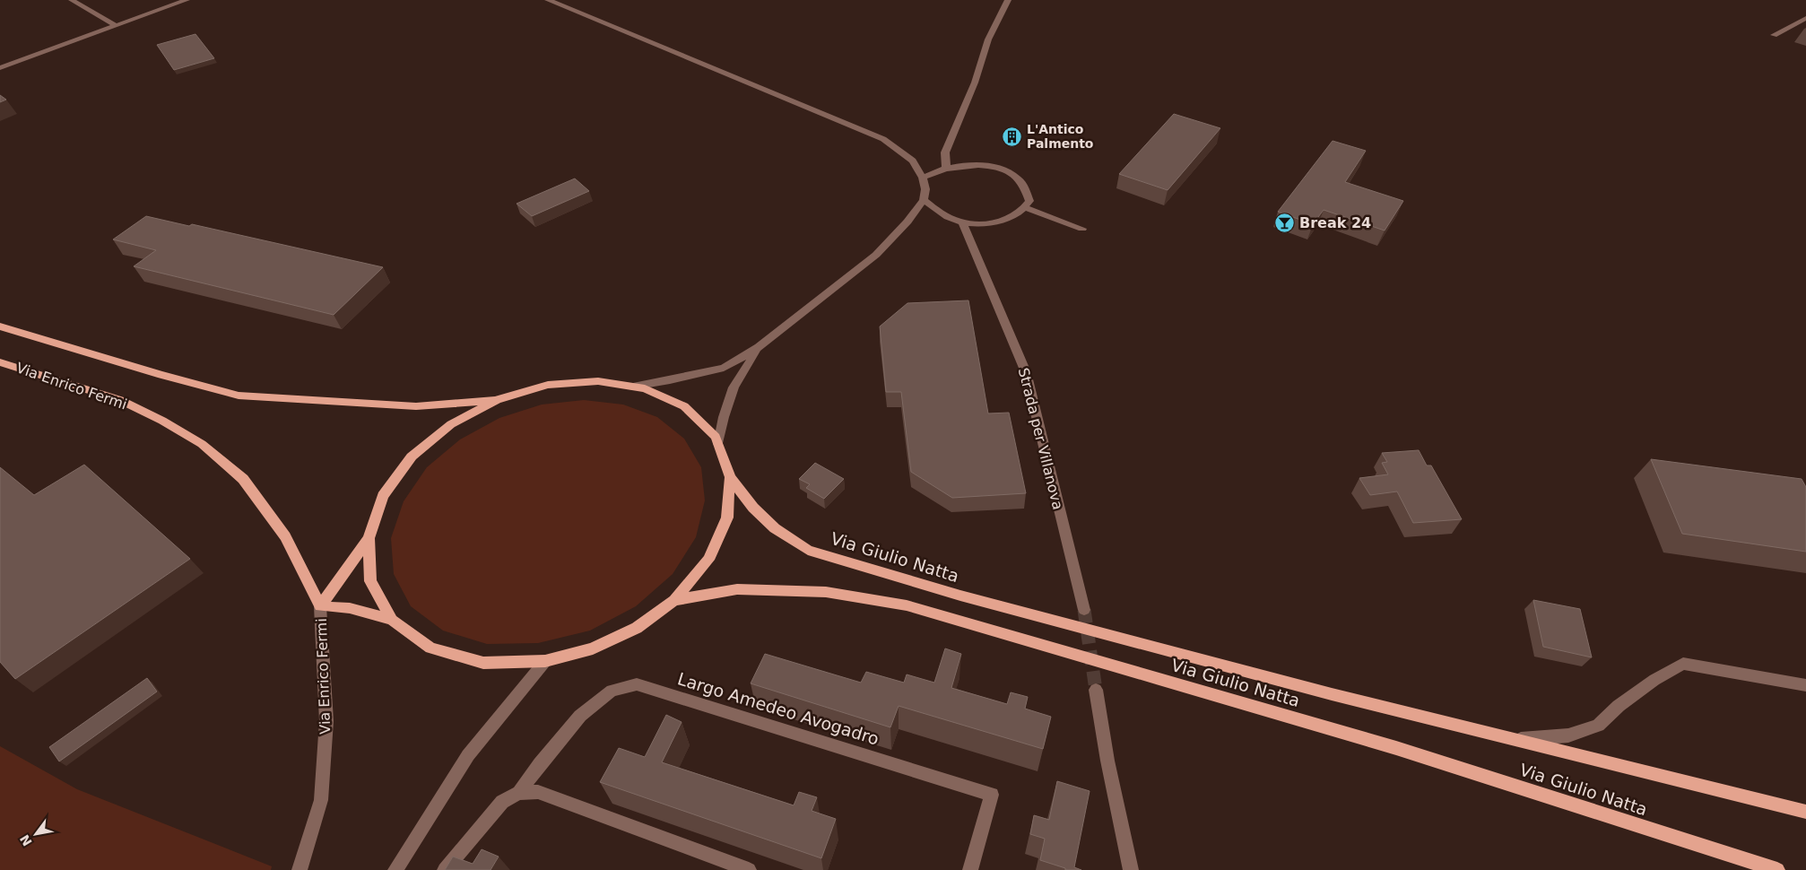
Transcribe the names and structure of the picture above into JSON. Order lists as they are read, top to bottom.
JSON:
{
  "streets": {
    "main road": ["Via Enrico Fermi", "Via Giulio Natta"],
    "street": ["Strada per Villanova", "Largo Amedeo Avogadro"]
  },
  "places": {
    "building": ["L'Antico Palmento"],
    "bar": ["Break 24"]
  },
  "north": "bottom left"
}
